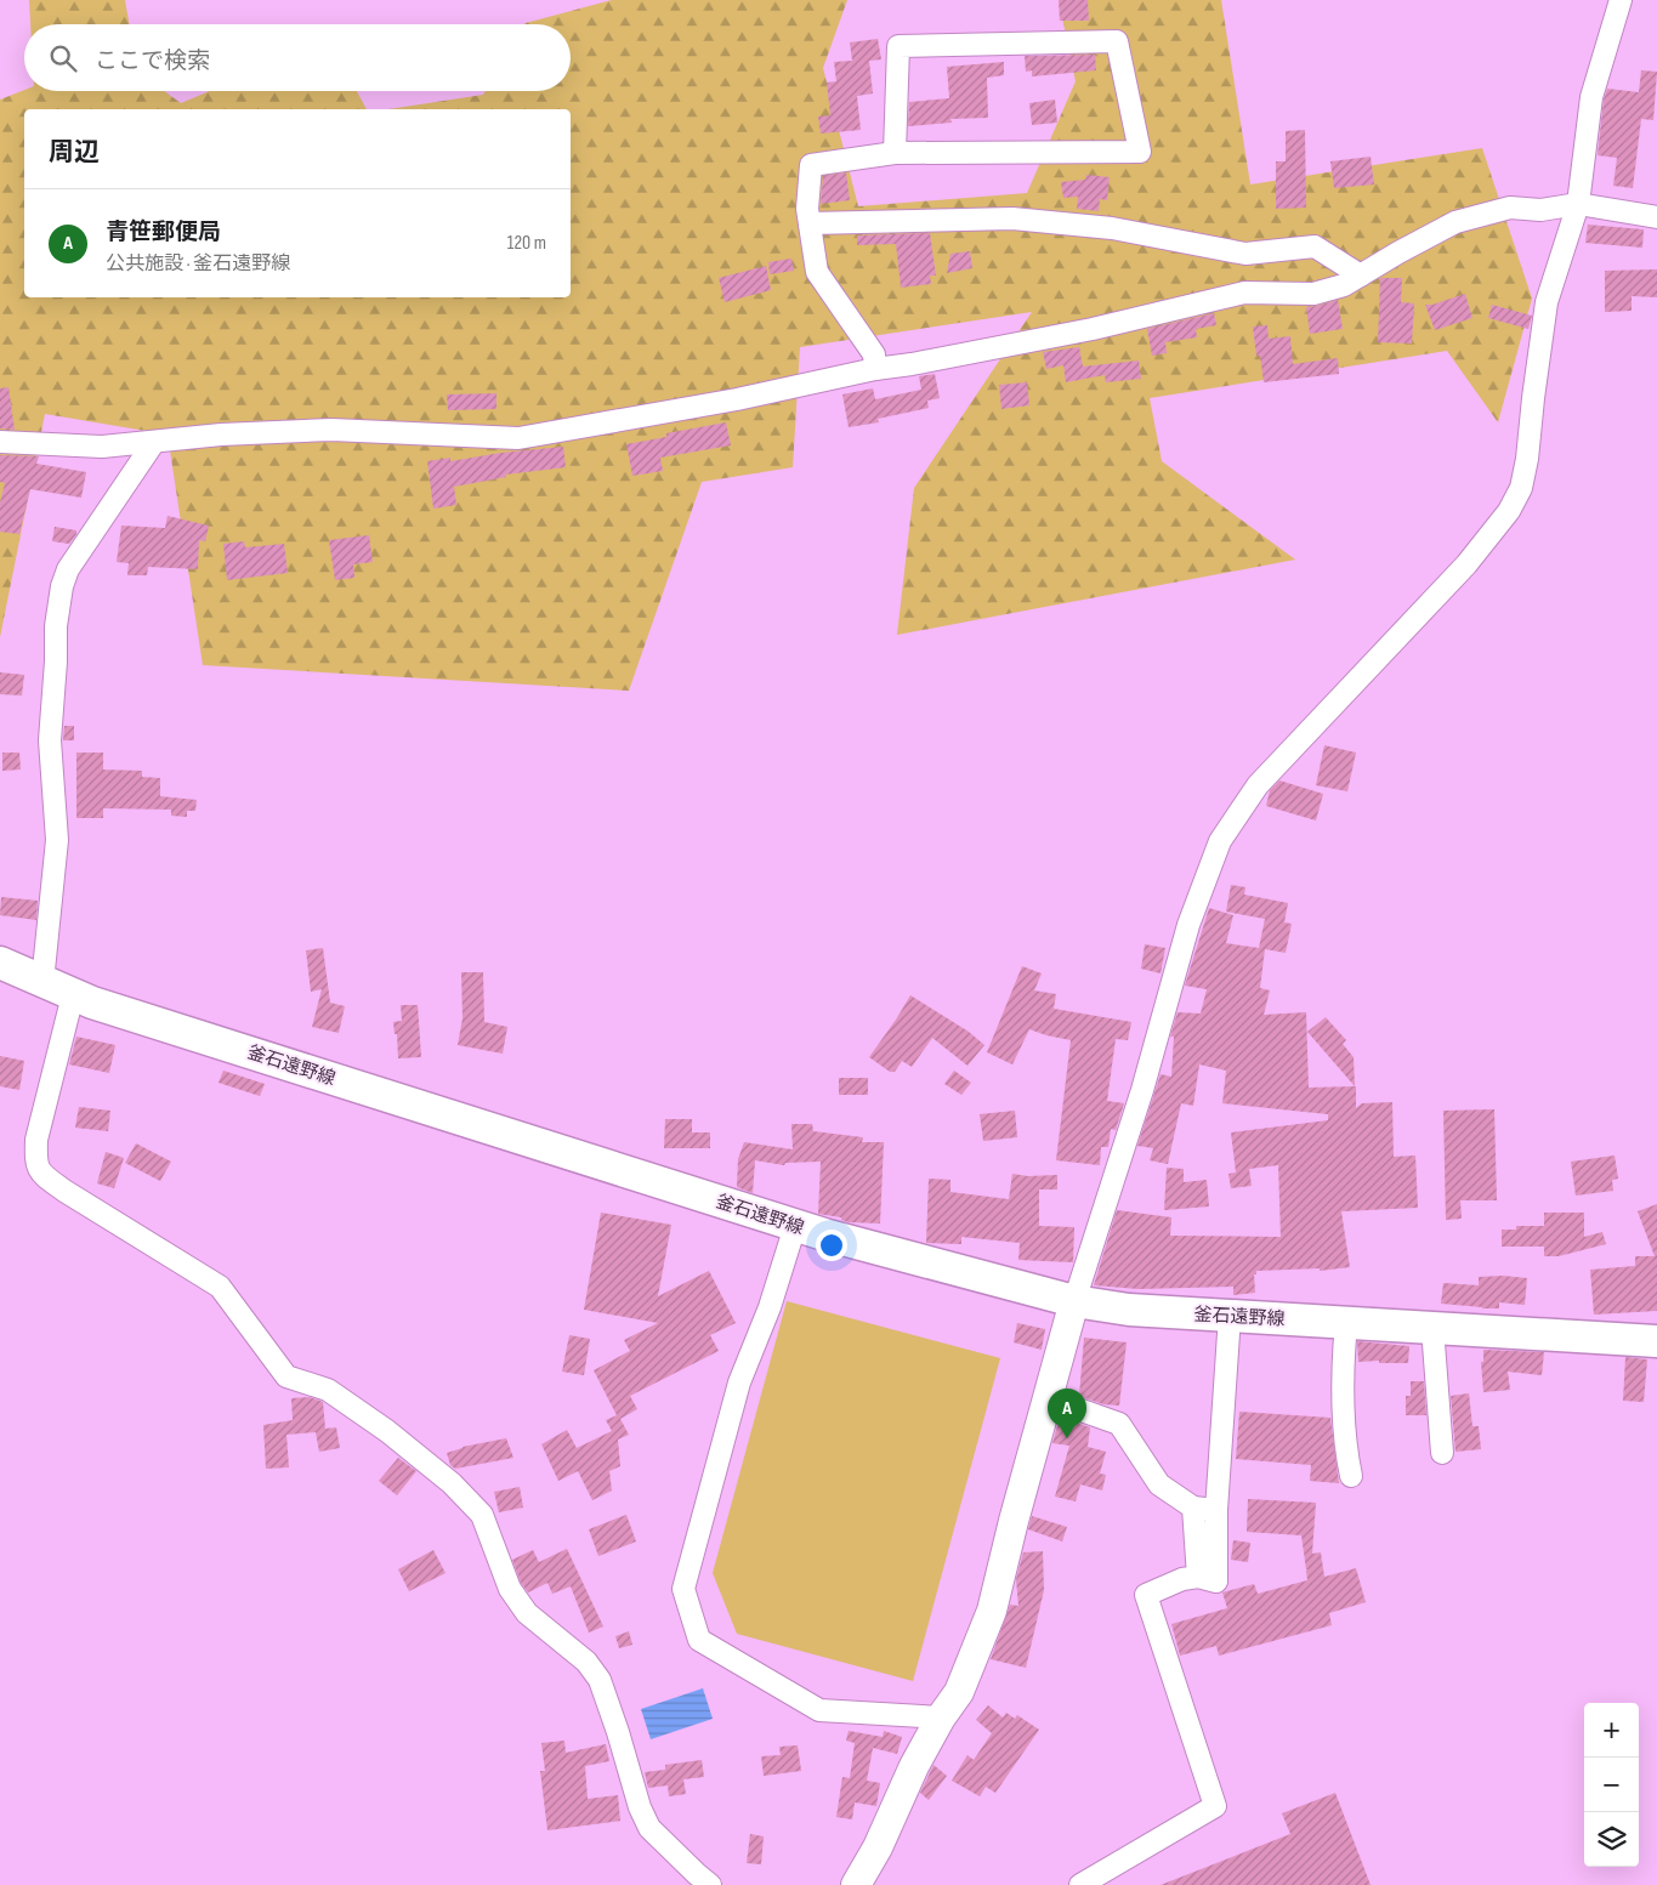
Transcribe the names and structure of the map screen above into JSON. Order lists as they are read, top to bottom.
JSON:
{
  "streets": {
    "main road": ["釜石遠野線"]
  },
  "page": {
    "search": "ここで検索",
    "heading": "周辺",
    "list": [
      {
        "mark": "A",
        "name": "青笹郵便局",
        "note": "公共施設 · 釜石遠野線",
        "value": "120 m"
      }
    ],
    "pins": "A",
    "map_buttons": ["+", "−"]
  }
}
